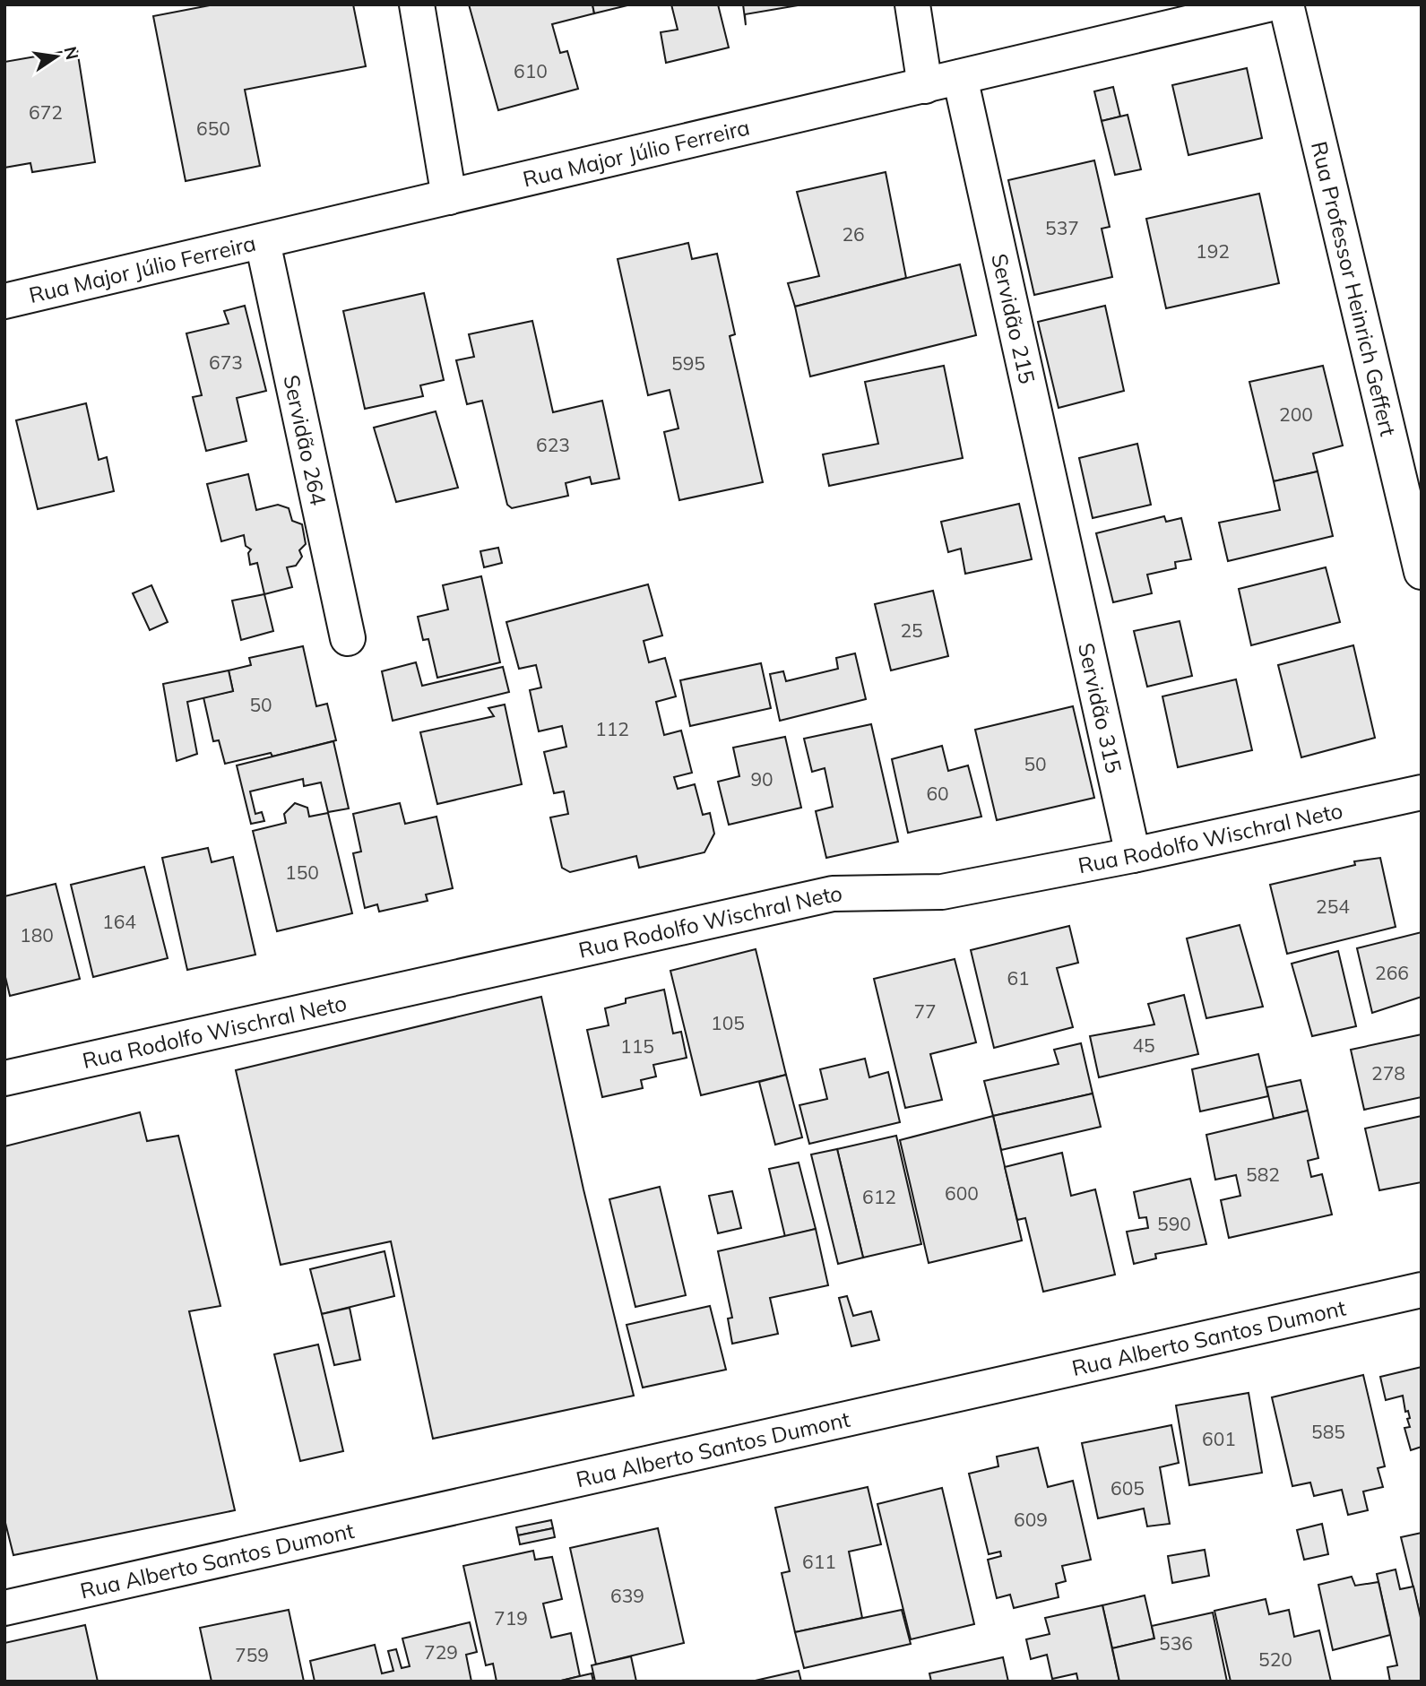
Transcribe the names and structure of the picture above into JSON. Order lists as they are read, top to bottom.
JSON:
{
  "streets": {
    "street": [
      "Rua Major Júlio Ferreira",
      "Rua Professor Heinrich Geffert",
      "Servidão 215",
      "Servidão 264",
      "Servidão 315",
      "Rua Rodolfo Wischral Neto",
      "Rua Alberto Santos Dumont"
    ]
  },
  "crossings": [
    ["Rua Major Júlio Ferreira", "Servidão 215"],
    ["Rua Major Júlio Ferreira", "Servidão 264"],
    ["Servidão 215", "Servidão 315"],
    ["Servidão 315", "Rua Rodolfo Wischral Neto"]
  ],
  "house_numbers": [
    "610",
    "672",
    "650",
    "537",
    "26",
    "192",
    "673",
    "595",
    "200",
    "623",
    "25",
    "50",
    "112",
    "50",
    "90",
    "60",
    "150",
    "254",
    "164",
    "180",
    "266",
    "61",
    "77",
    "105",
    "45",
    "115",
    "278",
    "582",
    "600",
    "612",
    "590",
    "585",
    "601",
    "605",
    "609",
    "611",
    "639",
    "719",
    "536",
    "729",
    "759",
    "520"
  ],
  "north": "right"
}
